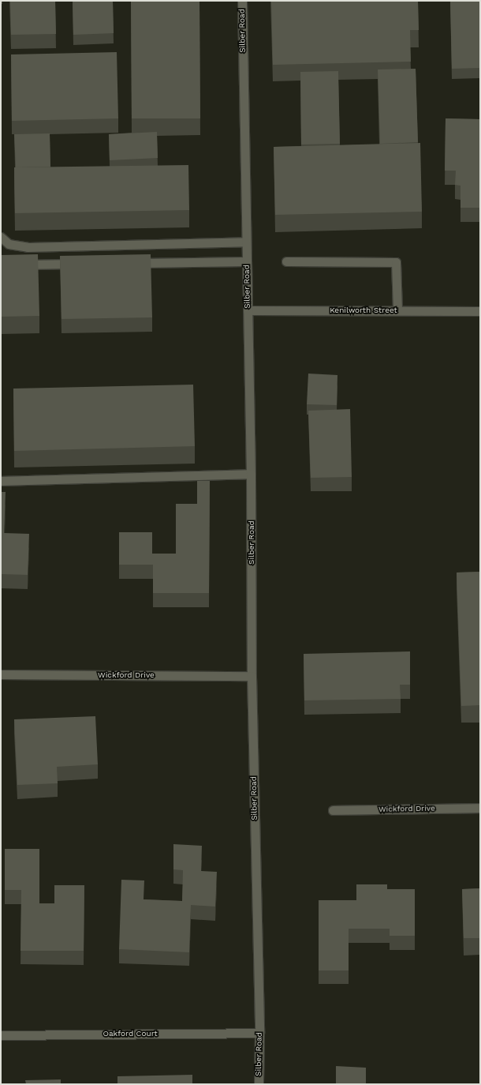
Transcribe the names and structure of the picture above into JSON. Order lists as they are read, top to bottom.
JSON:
{
  "streets": {
    "street": [
      "Silber Road",
      "Kenilworth Street",
      "Wickford Drive",
      "Oakford Court"
    ]
  },
  "crossings": [
    ["Silber Road", "Kenilworth Street"],
    ["Silber Road", "Wickford Drive"],
    ["Silber Road", "Oakford Court"]
  ]
}
